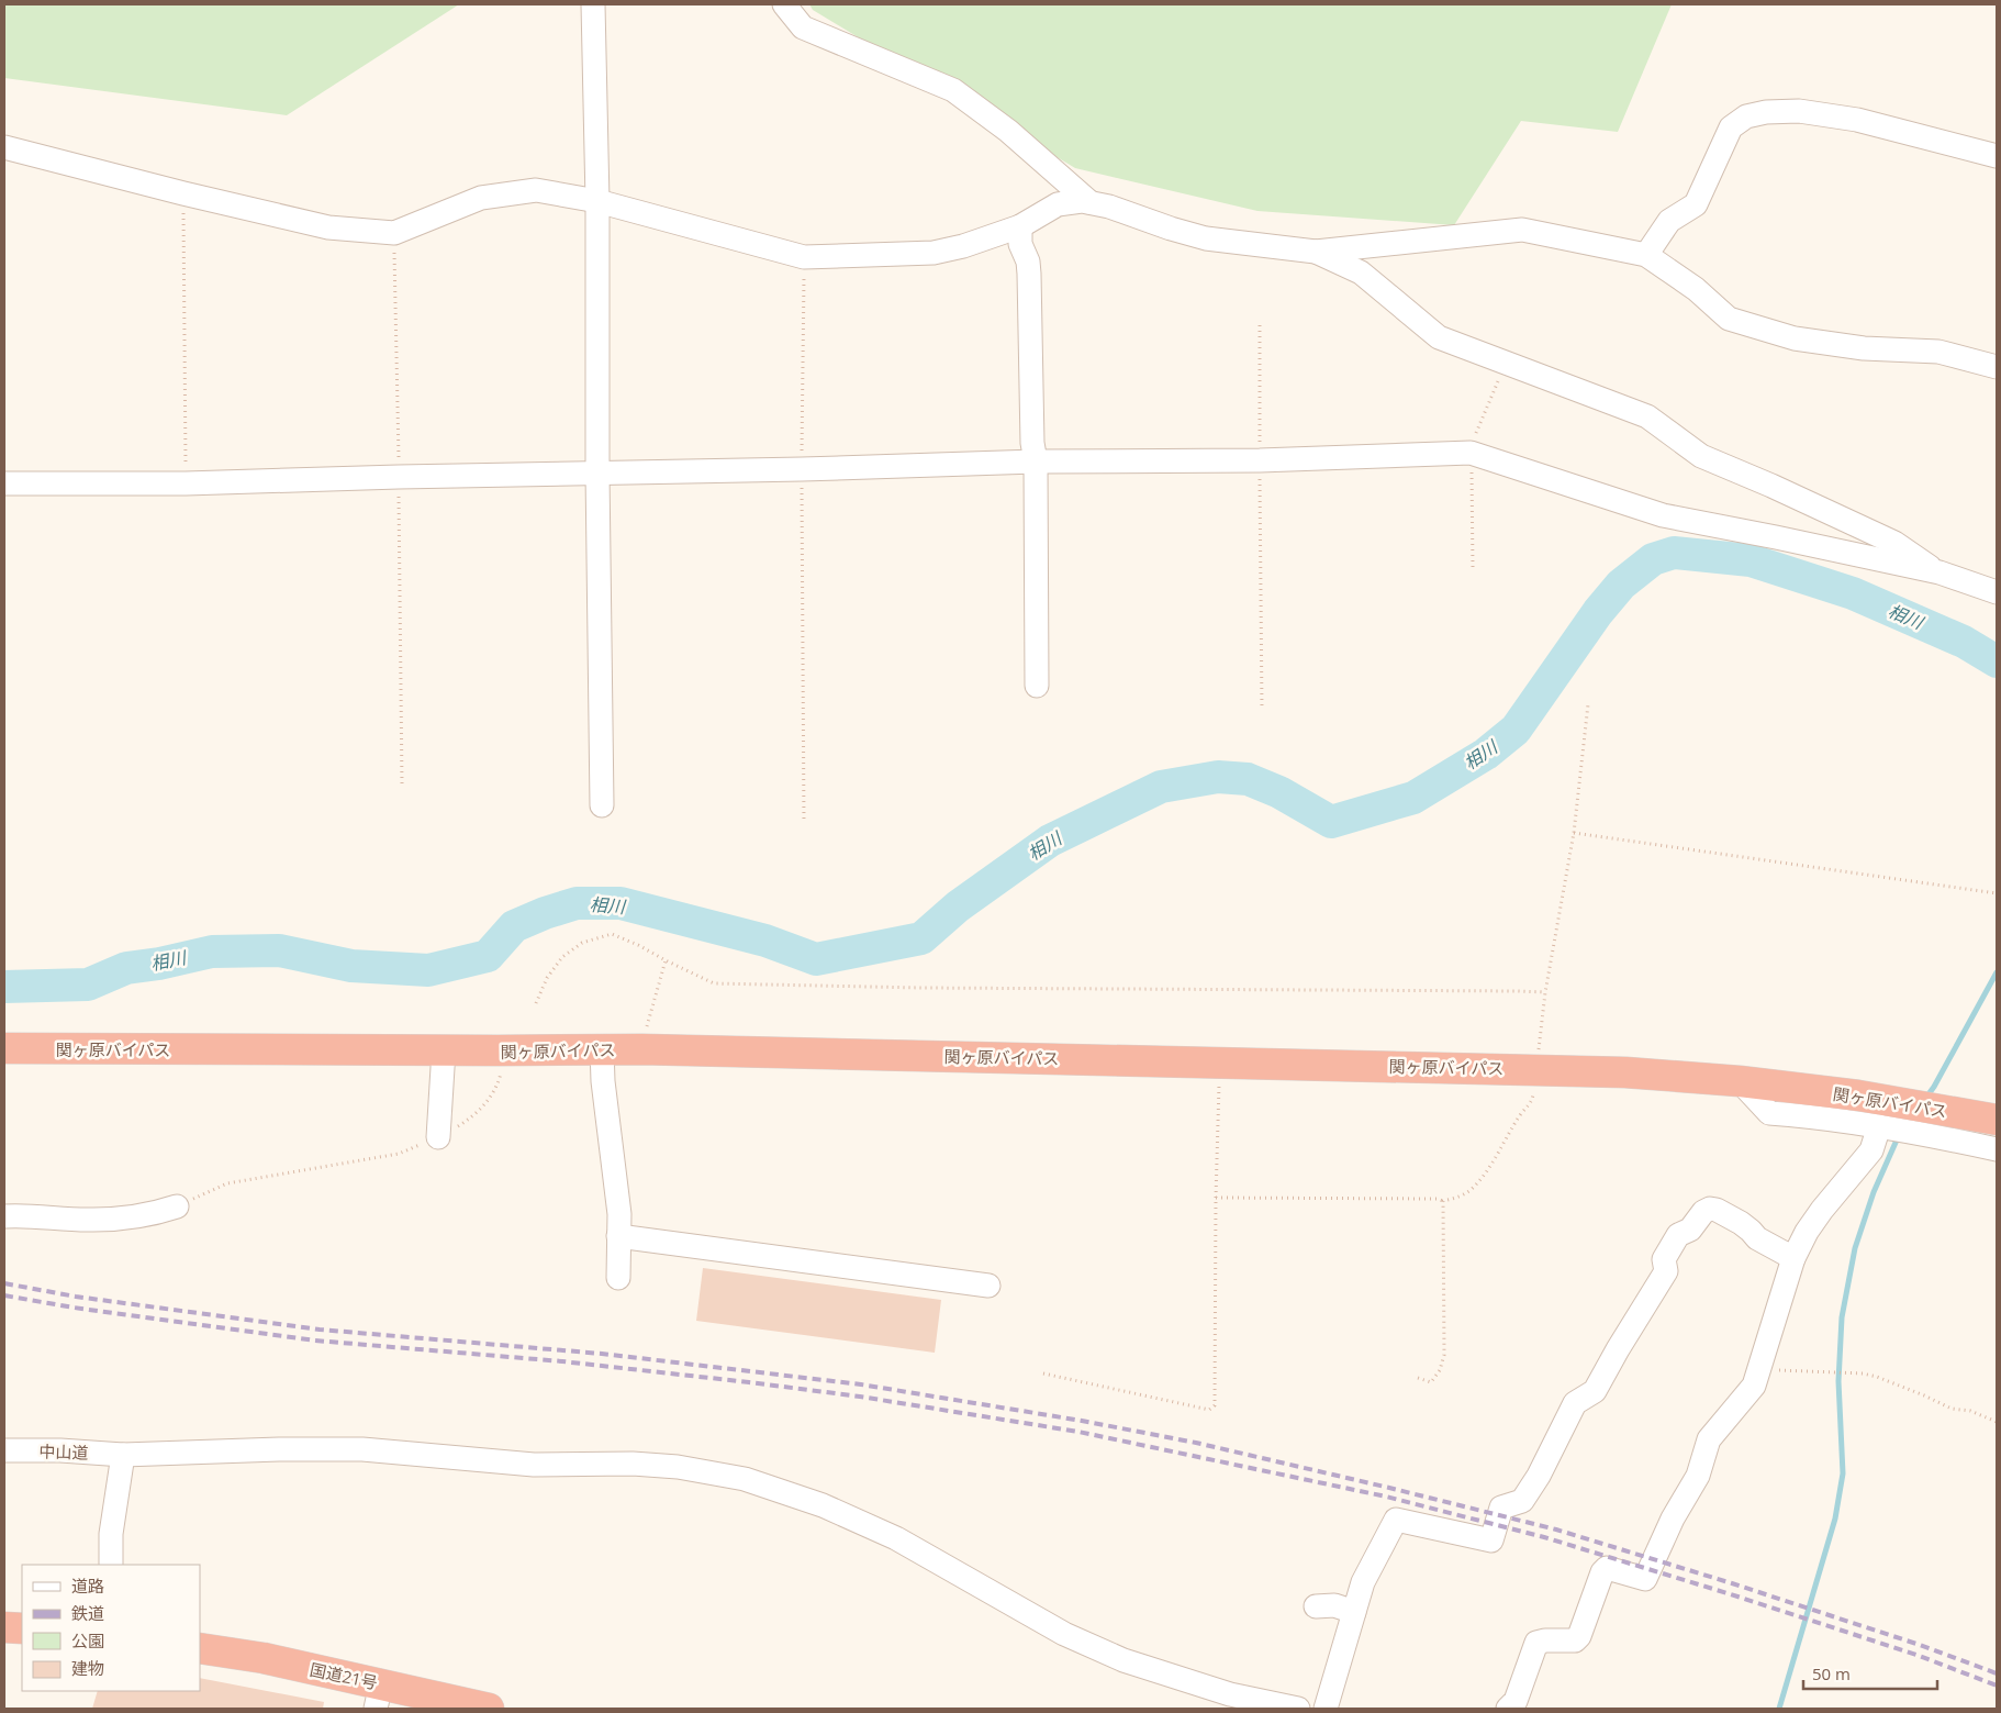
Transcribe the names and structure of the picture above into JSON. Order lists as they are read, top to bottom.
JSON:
{
  "streets": {
    "highway": ["関ヶ原バイパス", "国道21号"],
    "street": ["中山道"]
  },
  "water": ["相川"],
  "legend": [
    "道路",
    "鉄道",
    "公園",
    "建物"
  ],
  "scale_bar": "50 m"
}
